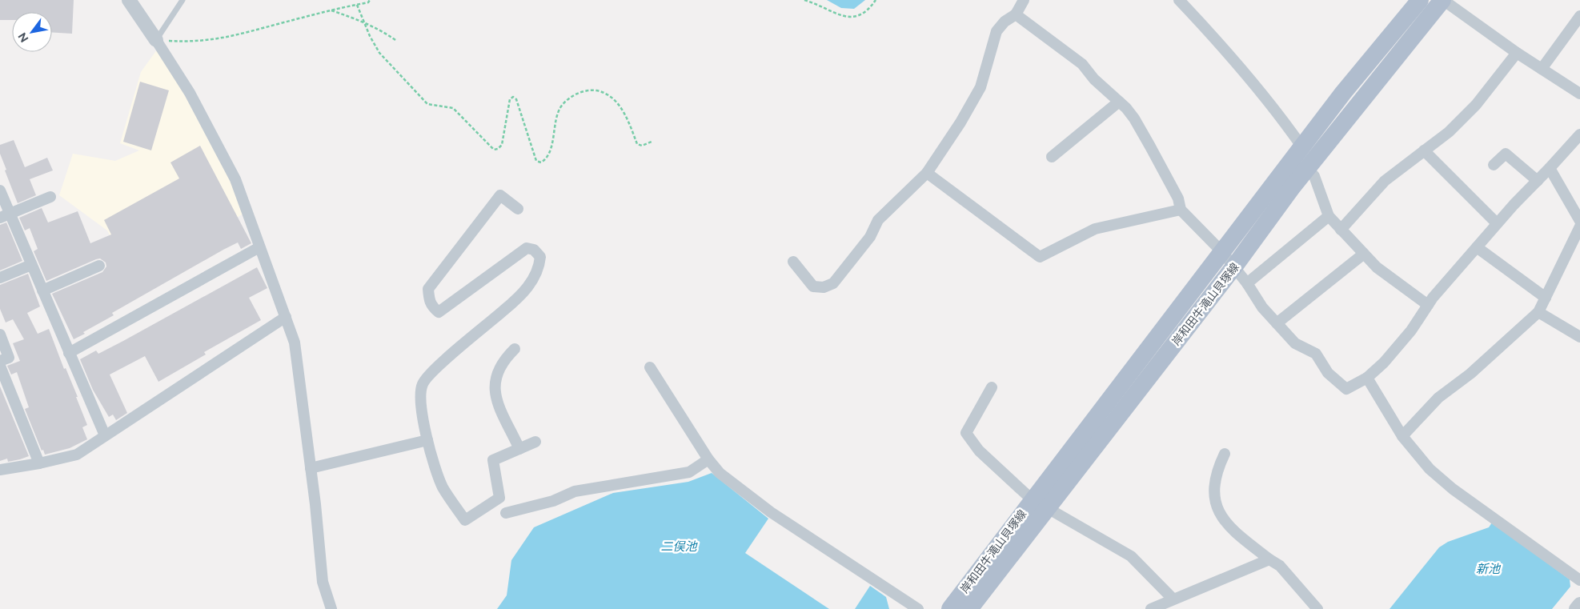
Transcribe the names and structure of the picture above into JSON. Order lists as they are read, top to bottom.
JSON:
{
  "streets": {
    "main road": ["岸和田牛滝山貝塚線"]
  },
  "water": ["二俣池", "新池"],
  "north": "bottom left"
}
